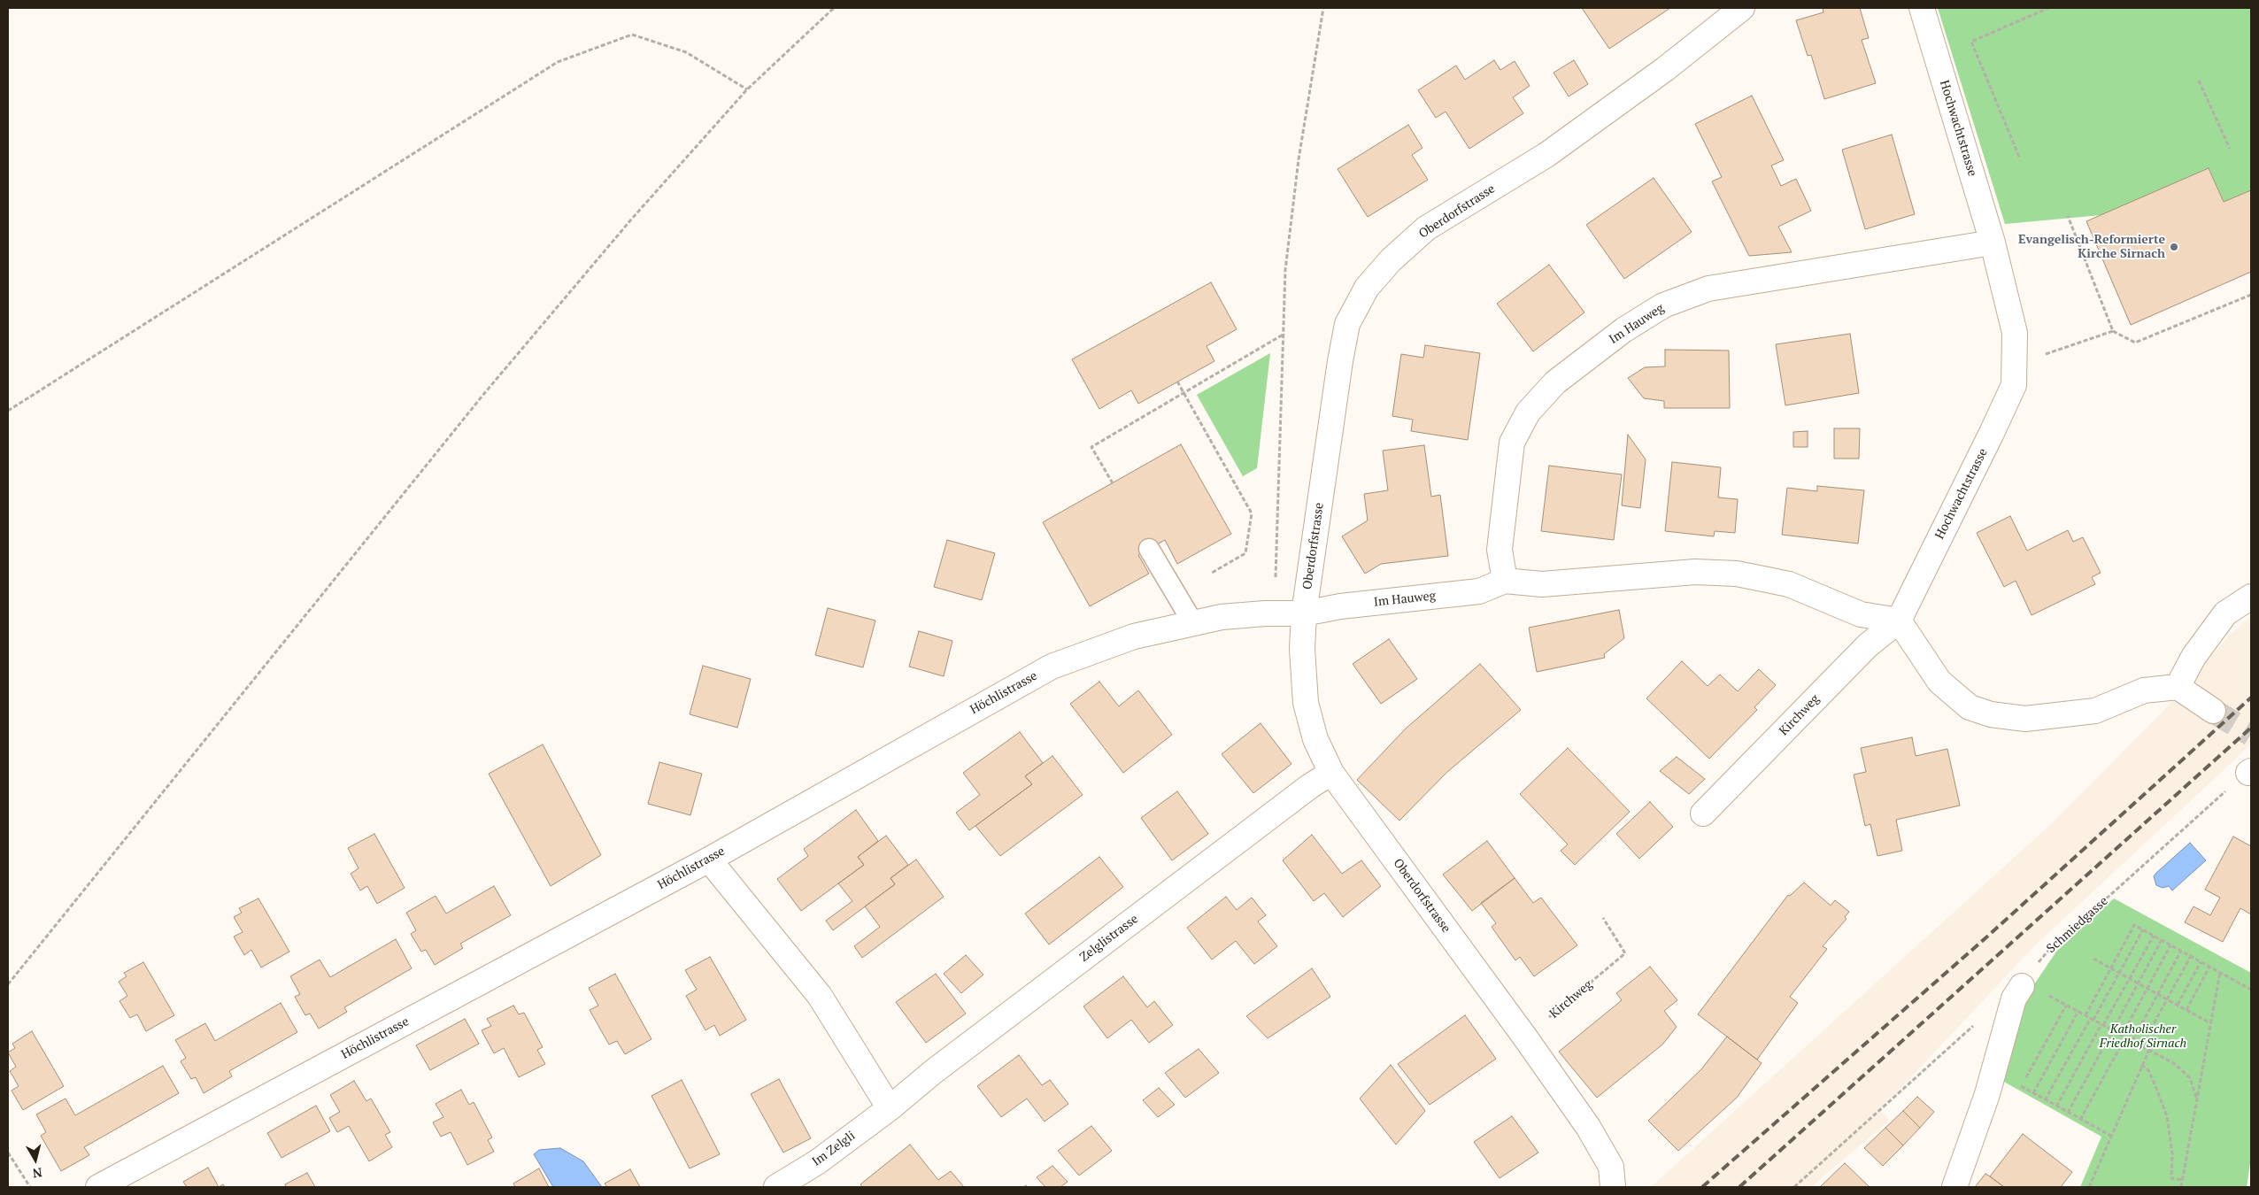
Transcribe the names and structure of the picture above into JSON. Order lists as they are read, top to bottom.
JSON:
{
  "streets": {
    "street": [
      "Hochwachtstrasse",
      "Oberdorfstrasse",
      "Im Hauweg",
      "Höchlistrasse",
      "Kirchweg",
      "Zelglistrasse",
      "Im Zelgli"
    ],
    "path": ["Schmiedgasse"]
  },
  "crossings": [
    ["Hochwachtstrasse", "Im Hauweg"],
    ["Hochwachtstrasse", "Kirchweg"],
    ["Oberdorfstrasse", "Im Hauweg"],
    ["Oberdorfstrasse", "Höchlistrasse"],
    ["Oberdorfstrasse", "Kirchweg"],
    ["Oberdorfstrasse", "Zelglistrasse"],
    ["Im Hauweg", "Höchlistrasse"],
    ["Im Hauweg", "Kirchweg"],
    ["Zelglistrasse", "Im Zelgli"]
  ],
  "parks": ["Katholischer Friedhof Sirnach"],
  "places": ["Evangelisch-Reformierte Kirche Sirnach"],
  "north": "bottom"
}
